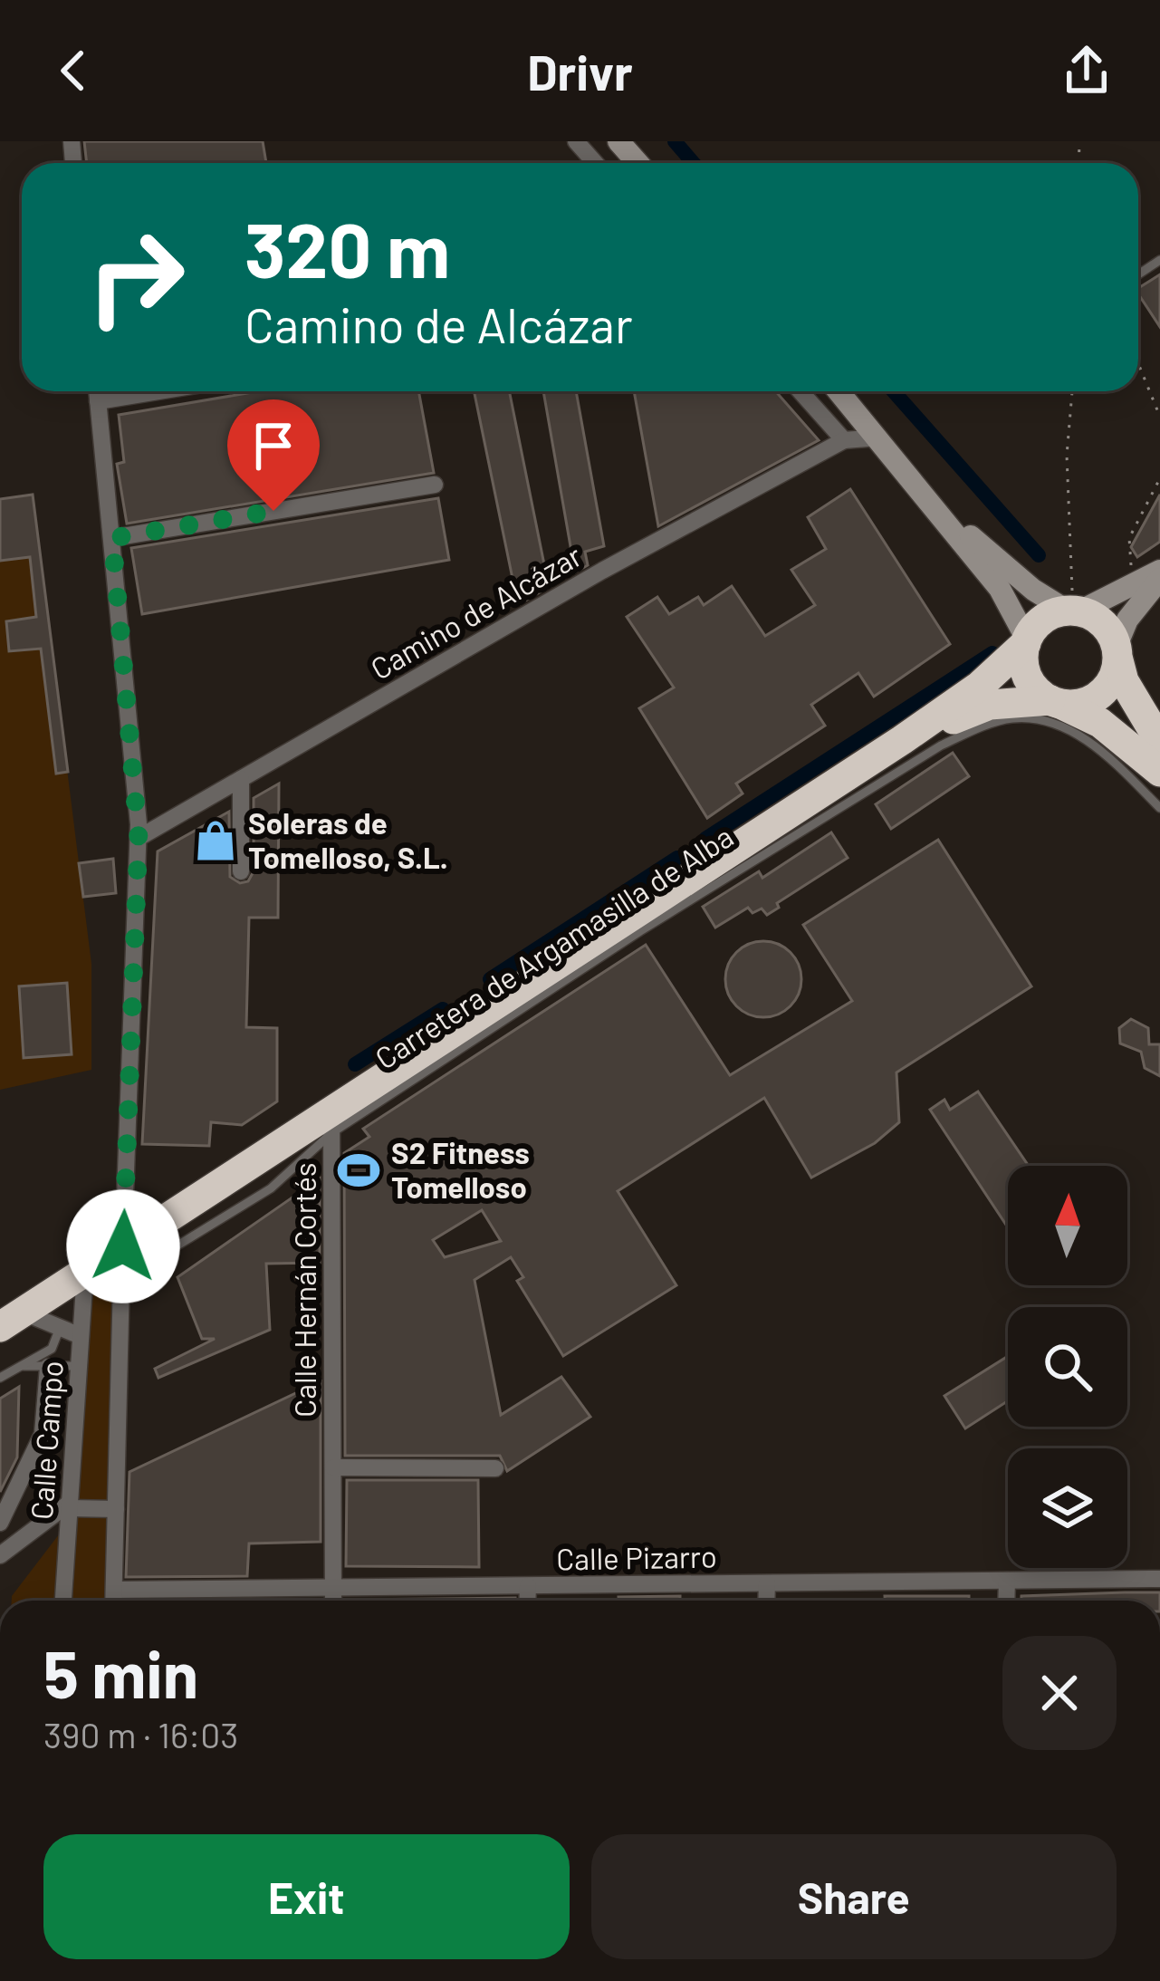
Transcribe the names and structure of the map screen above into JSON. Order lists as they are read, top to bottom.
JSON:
{
  "streets": {
    "highway": ["Carretera de Argamasilla de Alba"],
    "street": [
      "Camino de Alcázar",
      "Calle Hernán Cortés",
      "Calle Campo",
      "Calle Pizarro"
    ]
  },
  "crossings": [
    ["Carretera de Argamasilla de Alba", "Calle Hernán Cortés"],
    ["Carretera de Argamasilla de Alba", "Calle Campo"],
    ["Calle Hernán Cortés", "Calle Pizarro"]
  ],
  "places": {
    "shop": ["Soleras de Tomelloso, S.L."],
    "sports": ["S2 Fitness Tomelloso"]
  },
  "north": "top",
  "page": {
    "header": "Drivr",
    "turn": ["320 m", "Camino de Alcázar"],
    "heading": ["5 min", "390 m · 16:03"],
    "buttons": ["Exit", "Share"]
  }
}
